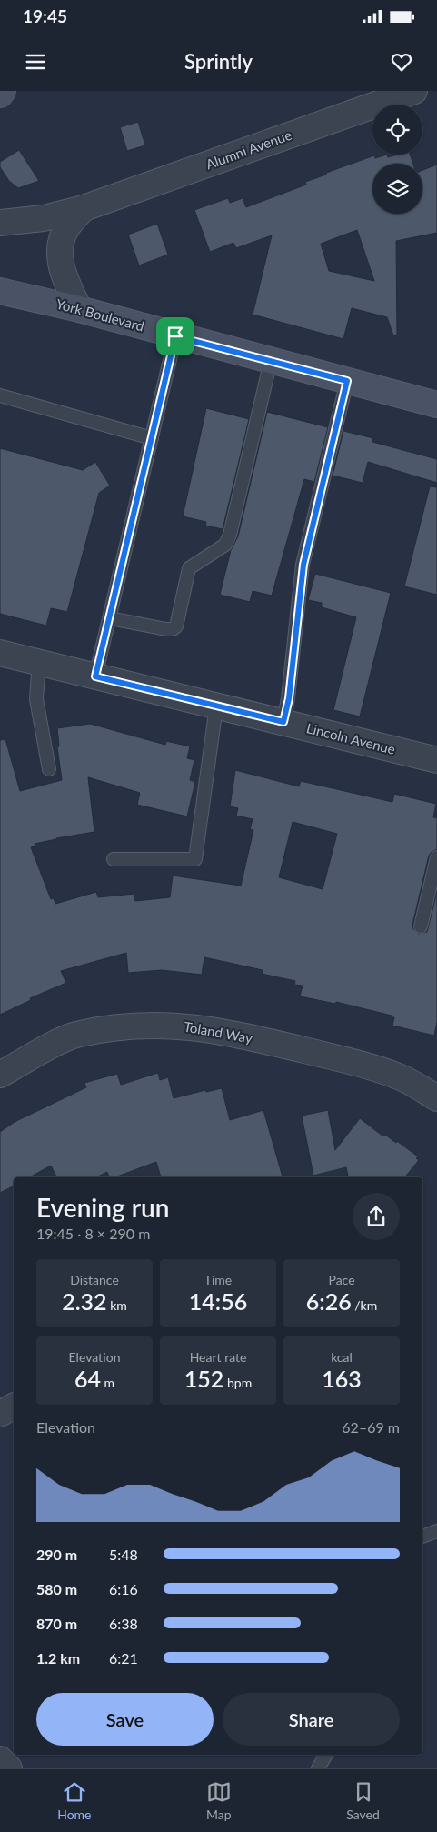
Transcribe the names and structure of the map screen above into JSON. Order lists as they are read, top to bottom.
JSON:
{
  "streets": {
    "main road": ["York Boulevard"],
    "street": ["Alumni Avenue", "Lincoln Avenue", "Toland Way"]
  },
  "crossings": [
    ["Alumni Avenue", "York Boulevard"]
  ],
  "page": {
    "status": "19:45",
    "header": "Sprintly",
    "heading": ["Evening run", "19:45 · 8 × 290 m"],
    "stats": [
      ["Distance", "2.32 km"],
      ["Time", "14:56"],
      ["Pace", "6:26 /km"],
      ["Elevation", "64 m"],
      ["Heart rate", "152 bpm"],
      ["kcal", "163"]
    ],
    "chart": ["Elevation", "62–69 m"],
    "list": [
      {
        "name": "290 m",
        "note": "5:48"
      },
      {
        "name": "580 m",
        "note": "6:16"
      },
      {
        "name": "870 m",
        "note": "6:38"
      },
      {
        "name": "1.2 km",
        "note": "6:21"
      }
    ],
    "buttons": ["Save", "Share"],
    "tabs": ["Home", "Map", "Saved"]
  }
}
